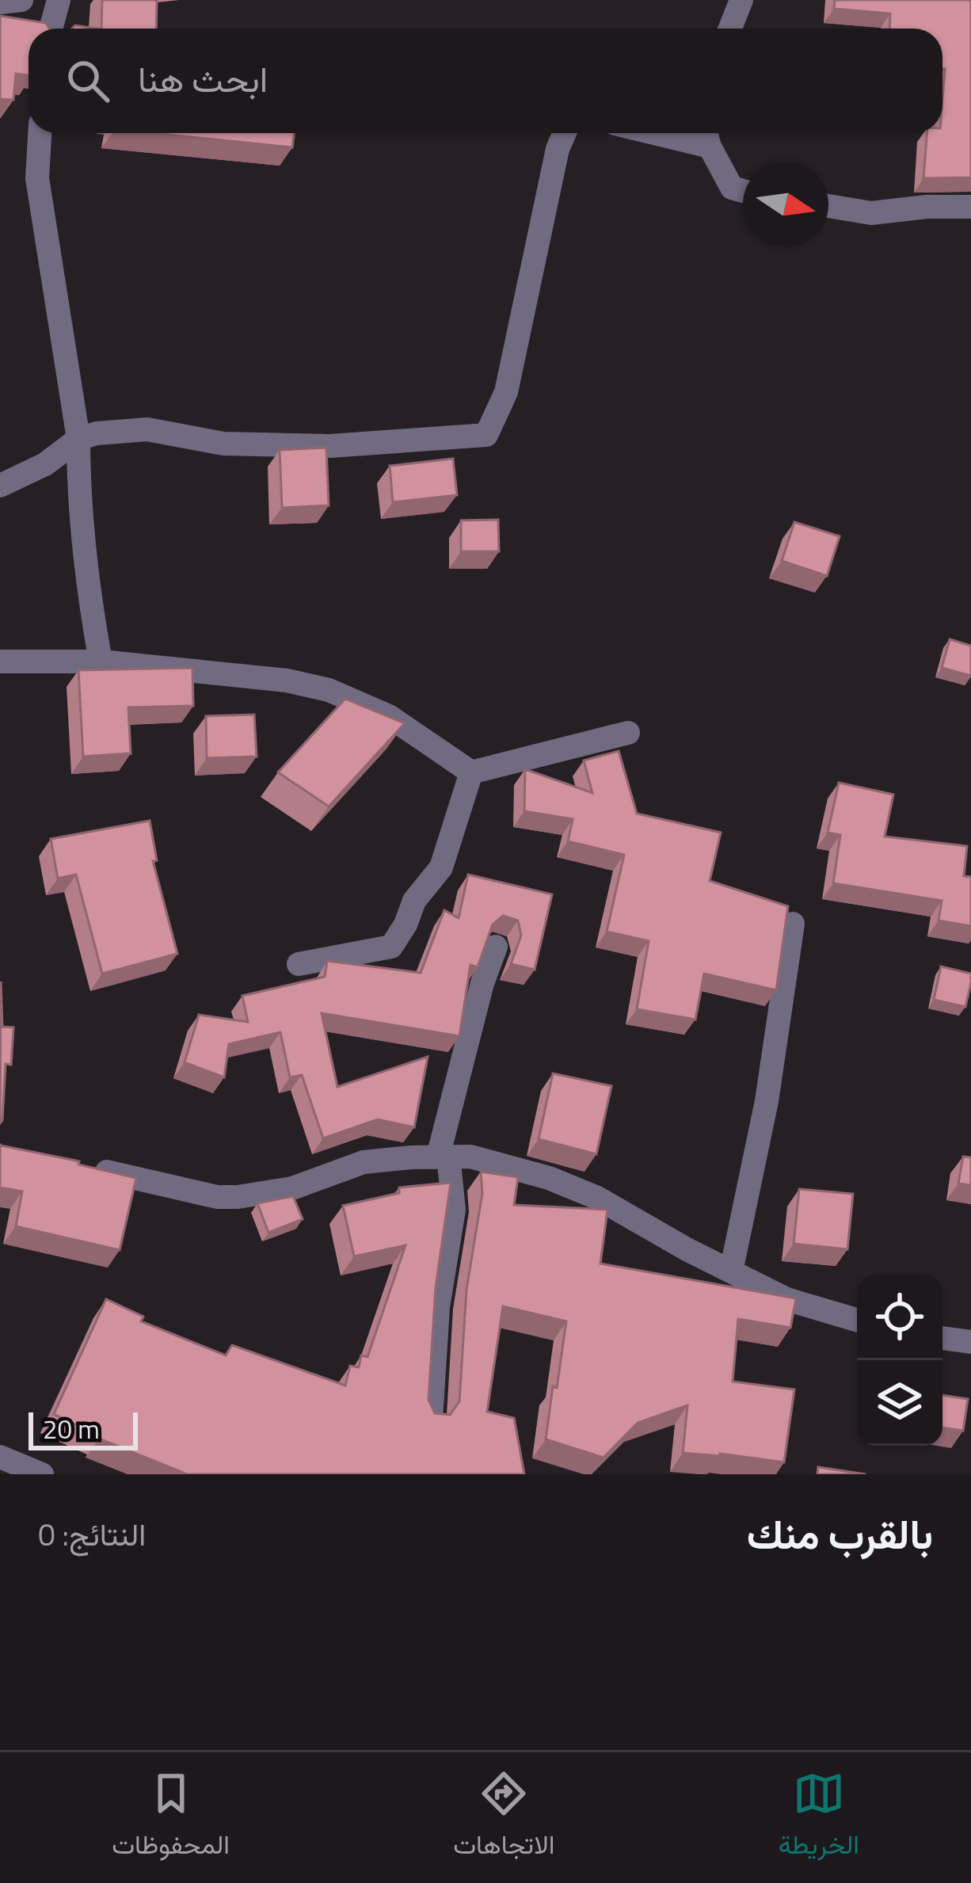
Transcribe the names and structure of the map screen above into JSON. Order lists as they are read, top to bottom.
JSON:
{
  "scale_bar": "20 m",
  "north": "right",
  "page": {
    "search": "ابحث هنا",
    "scale": "20 m",
    "heading": ["بالقرب منك", "النتائج: 0"],
    "nav": ["الخريطة", "الاتجاهات", "المحفوظات"]
  }
}
